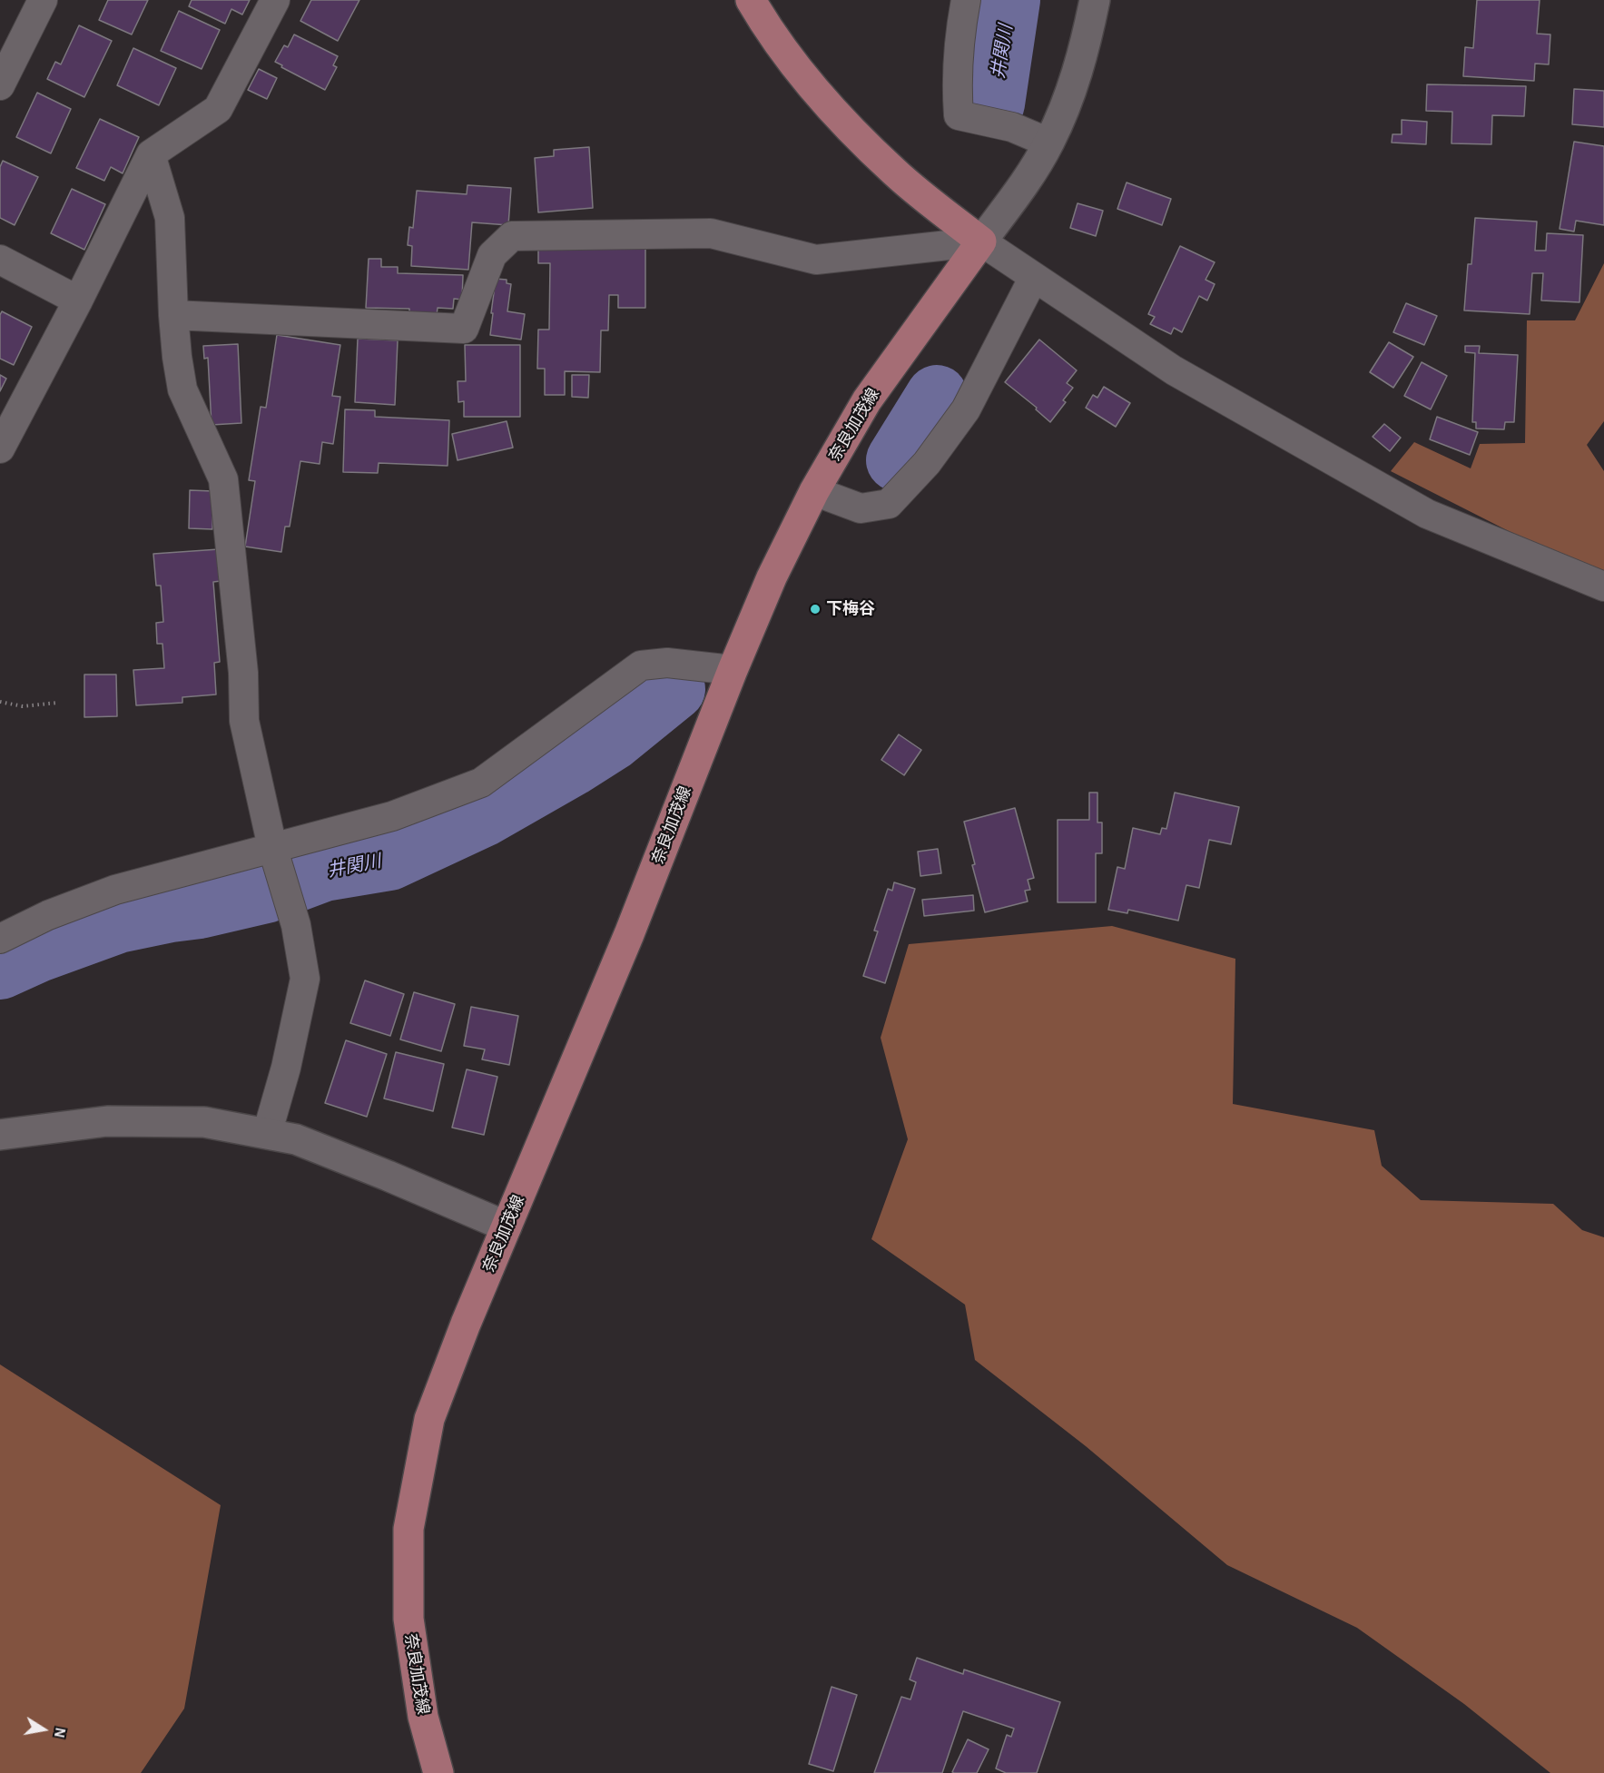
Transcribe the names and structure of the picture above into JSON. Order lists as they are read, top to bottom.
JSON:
{
  "streets": {
    "main road": ["奈良加茂線"]
  },
  "water": ["井関川"],
  "places": ["下梅谷"],
  "north": "right"
}
